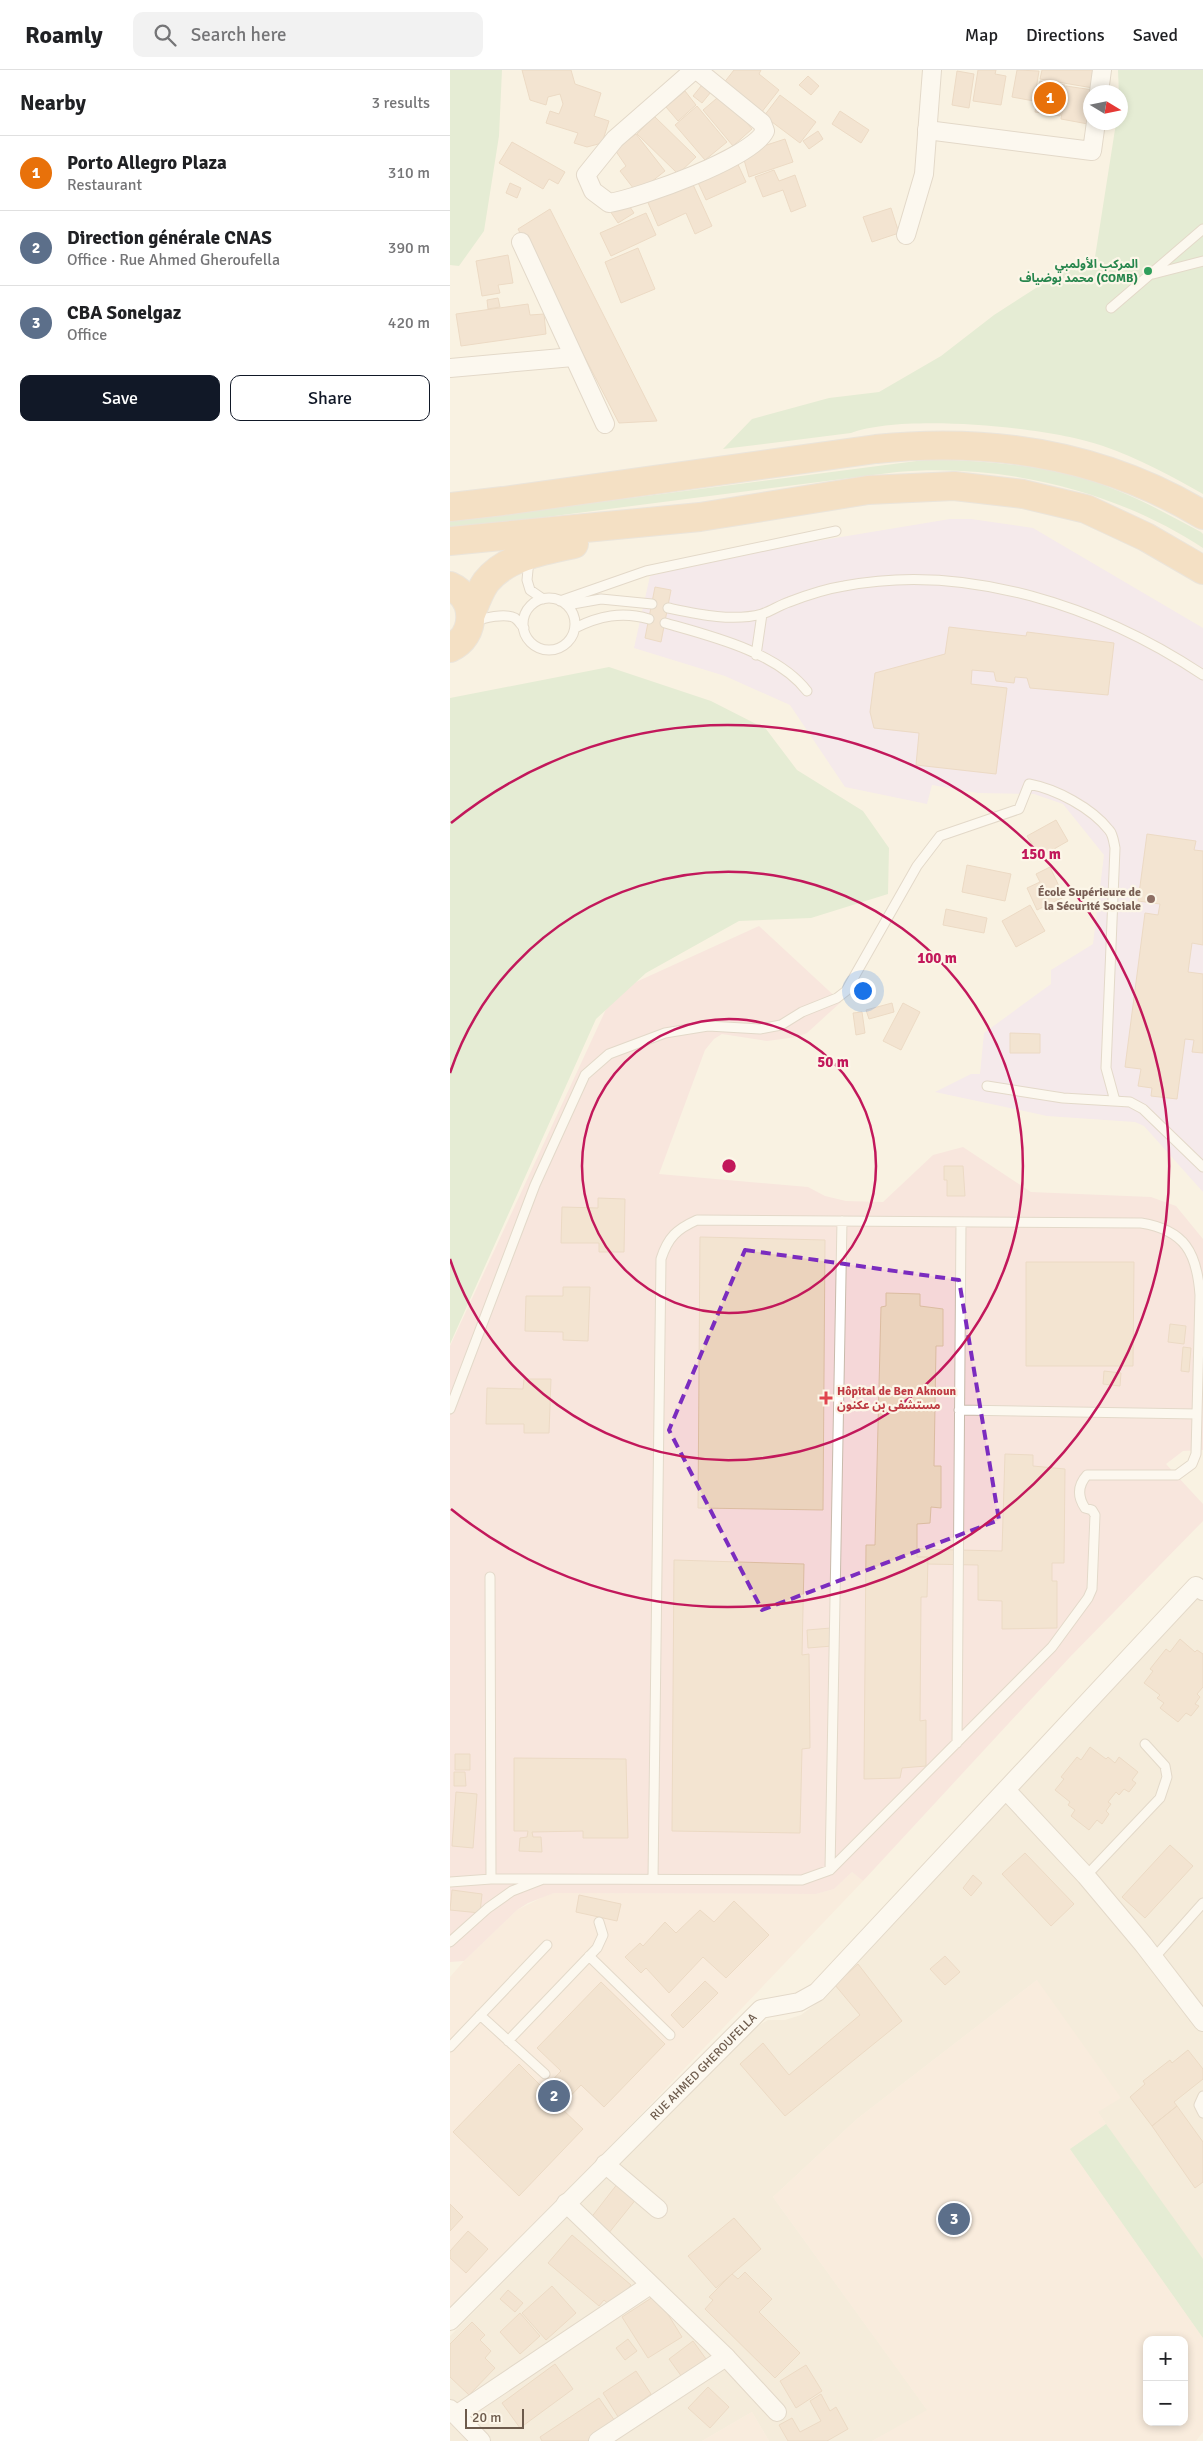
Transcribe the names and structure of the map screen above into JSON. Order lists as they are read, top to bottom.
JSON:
{
  "streets": {
    "street": ["RUE AHMED GHEROUFELLA"]
  },
  "places": {
    "other": ["المركب الأولمبي محمد بوضياف (COMB)", "École Supérieure de la Sécurité Sociale"],
    "health": ["Hôpital de Ben Aknoun مستشفى بن عكنون"]
  },
  "scale_bar": "20 m",
  "north": "right",
  "page": {
    "header": "Roamly",
    "search": "Search here",
    "nav": ["Map", "Directions", "Saved"],
    "heading": ["Nearby", "3 results"],
    "pins": ["1", "2", "3"],
    "list": [
      {
        "mark": "1",
        "name": "Porto Allegro Plaza",
        "note": "Restaurant",
        "value": "310 m"
      },
      {
        "mark": "2",
        "name": "Direction générale CNAS",
        "note": "Office · Rue Ahmed Gheroufella",
        "value": "390 m"
      },
      {
        "mark": "3",
        "name": "CBA Sonelgaz",
        "note": "Office",
        "value": "420 m"
      }
    ],
    "buttons": ["Save", "Share"],
    "map_buttons": ["+", "−"],
    "scale": "20 m"
  },
  "rings": ["150 m", "100 m", "50 m"]
}
